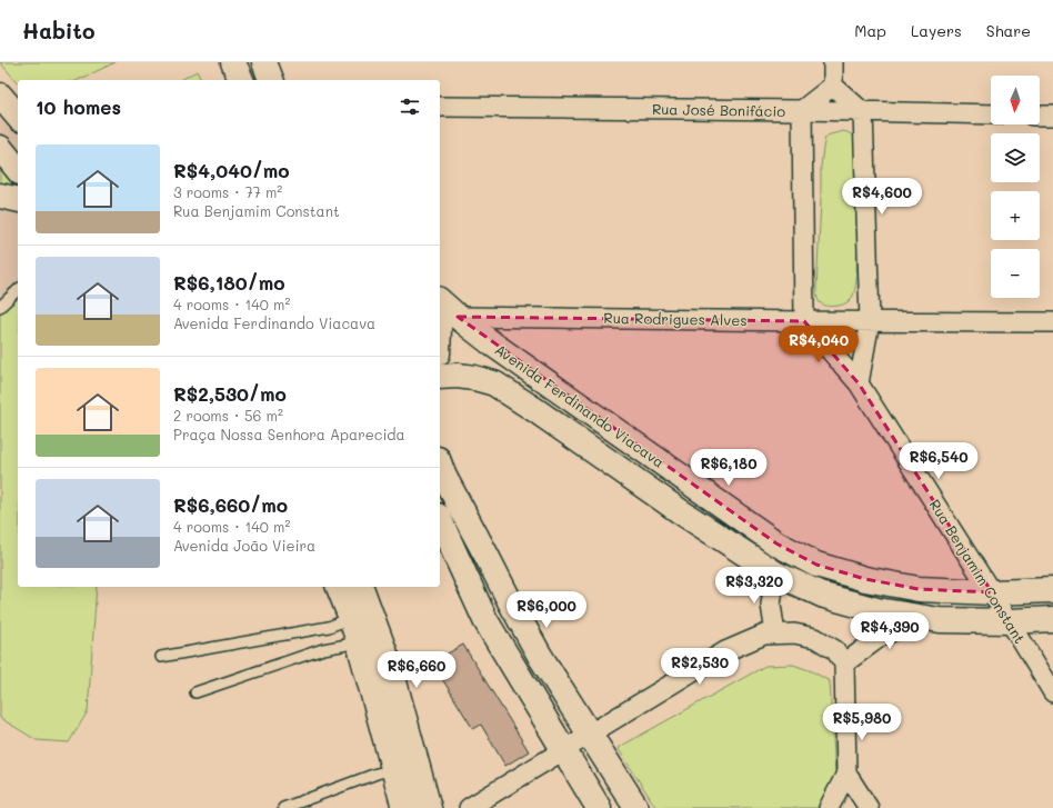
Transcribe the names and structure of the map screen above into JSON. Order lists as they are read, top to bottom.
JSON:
{
  "streets": {
    "street": [
      "Rua José Bonifácio",
      "Rua Rodrigues Alves",
      "Avenida Ferdinando Viacava",
      "Rua Benjamim Constant"
    ]
  },
  "crossings": [
    ["Rua Rodrigues Alves", "Avenida Ferdinando Viacava"],
    ["Rua Rodrigues Alves", "Rua Benjamim Constant"],
    ["Avenida Ferdinando Viacava", "Rua Benjamim Constant"]
  ],
  "north": "bottom",
  "page": {
    "header": "Habito",
    "nav": ["Map", "Layers", "Share"],
    "map_buttons": ["+", "−"],
    "heading": "10 homes",
    "list": [
      {
        "name": "R$4,040/mo",
        "note": "3 rooms · 77 m² · Rua Benjamim Constant"
      },
      {
        "name": "R$6,180/mo",
        "note": "4 rooms · 140 m² · Avenida Ferdinando Viacava"
      },
      {
        "name": "R$2,530/mo",
        "note": "2 rooms · 56 m² · Praça Nossa Senhora Aparecida"
      },
      {
        "name": "R$6,660/mo",
        "note": "4 rooms · 140 m² · Avenida João Vieira"
      }
    ],
    "price": [
      "R$4,600",
      "R$4,040",
      "R$6,540",
      "R$6,180",
      "R$3,320",
      "R$6,000",
      "R$4,390",
      "R$2,530",
      "R$6,660",
      "R$5,980"
    ]
  }
}
